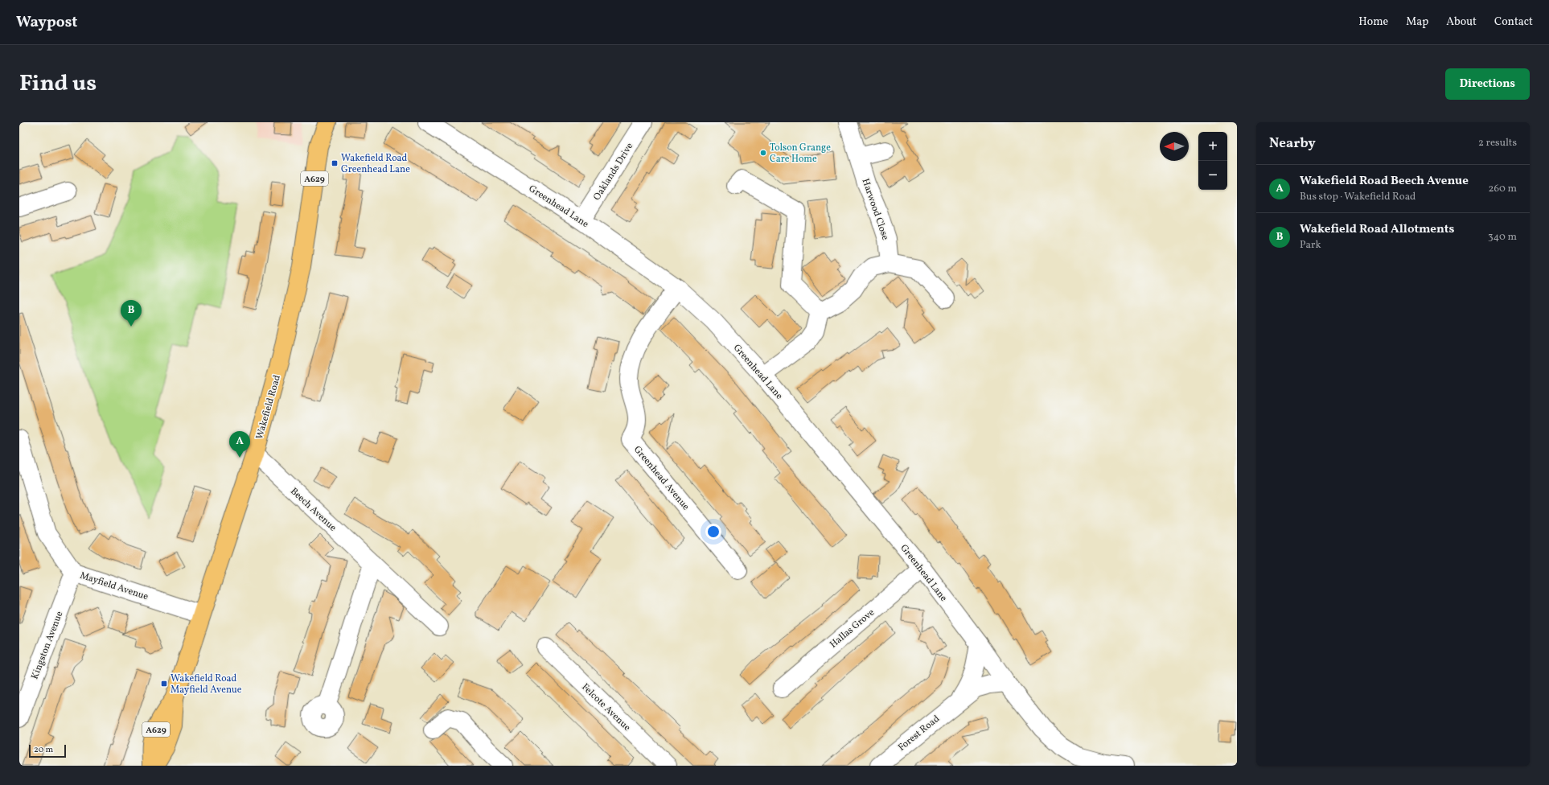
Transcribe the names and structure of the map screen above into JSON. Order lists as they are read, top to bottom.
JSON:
{
  "streets": {
    "highway": ["A629", "Wakefield Road"],
    "street": [
      "Oaklands Drive",
      "Greenhead Lane",
      "Harwood Close",
      "Greenhead Avenue",
      "Beech Avenue",
      "Mayfield Avenue",
      "Hallas Grove",
      "Kingston Avenue",
      "Felcote Avenue",
      "Forest Road"
    ]
  },
  "crossings": [
    ["Oaklands Drive", "Greenhead Lane"],
    ["Greenhead Lane", "Greenhead Avenue"],
    ["Greenhead Lane", "Hallas Grove"],
    ["Greenhead Lane", "Forest Road"],
    ["Wakefield Road", "Beech Avenue"],
    ["Wakefield Road", "Mayfield Avenue"],
    ["Mayfield Avenue", "Kingston Avenue"]
  ],
  "places": {
    "other": ["Tolson Grange Care Home"],
    "transit": ["Wakefield Road Greenhead Lane", "Wakefield Road Mayfield Avenue"]
  },
  "scale_bar": "20 m",
  "north": "left",
  "page": {
    "header": "Waypost",
    "nav": [
      "Home",
      "Map",
      "About",
      "Contact"
    ],
    "title": "Find us",
    "buttons": "Directions",
    "heading": ["Nearby", "2 results"],
    "map_buttons": ["+", "−"],
    "list": [
      {
        "mark": "A",
        "name": "Wakefield Road Beech Avenue",
        "note": "Bus stop · Wakefield Road",
        "value": "260 m"
      },
      {
        "mark": "B",
        "name": "Wakefield Road Allotments",
        "note": "Park",
        "value": "340 m"
      }
    ],
    "pins": ["B", "A"],
    "scale": "20 m"
  }
}
